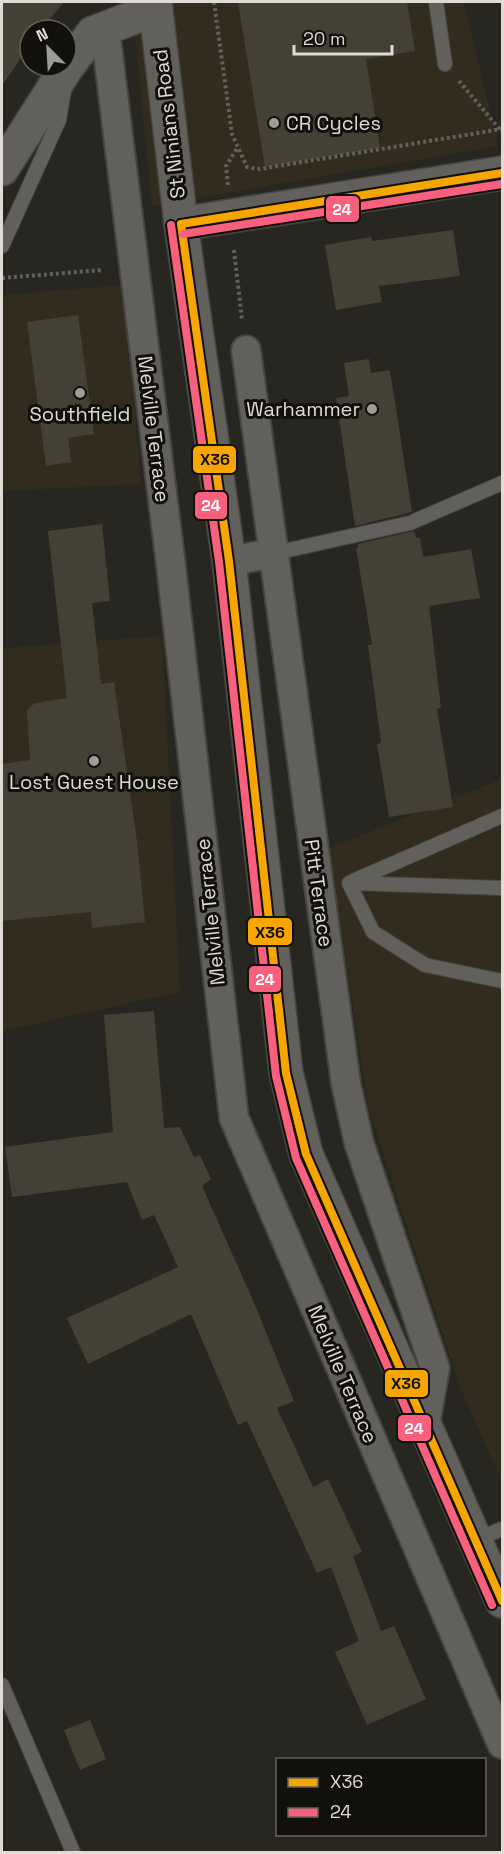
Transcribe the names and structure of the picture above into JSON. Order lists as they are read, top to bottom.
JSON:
{
  "streets": {
    "street": ["St Ninians Road", "Melville Terrace", "Pitt Terrace"]
  },
  "crossings": [
    ["St Ninians Road", "Pitt Terrace"]
  ],
  "places": [
    "CR Cycles",
    "Southfield",
    "Warhammer",
    "Lost Guest House"
  ],
  "lines": ["transit line X36", "transit line 24"],
  "legend": ["X36", "24"],
  "scale_bar": "20 m",
  "north": "top left"
}
